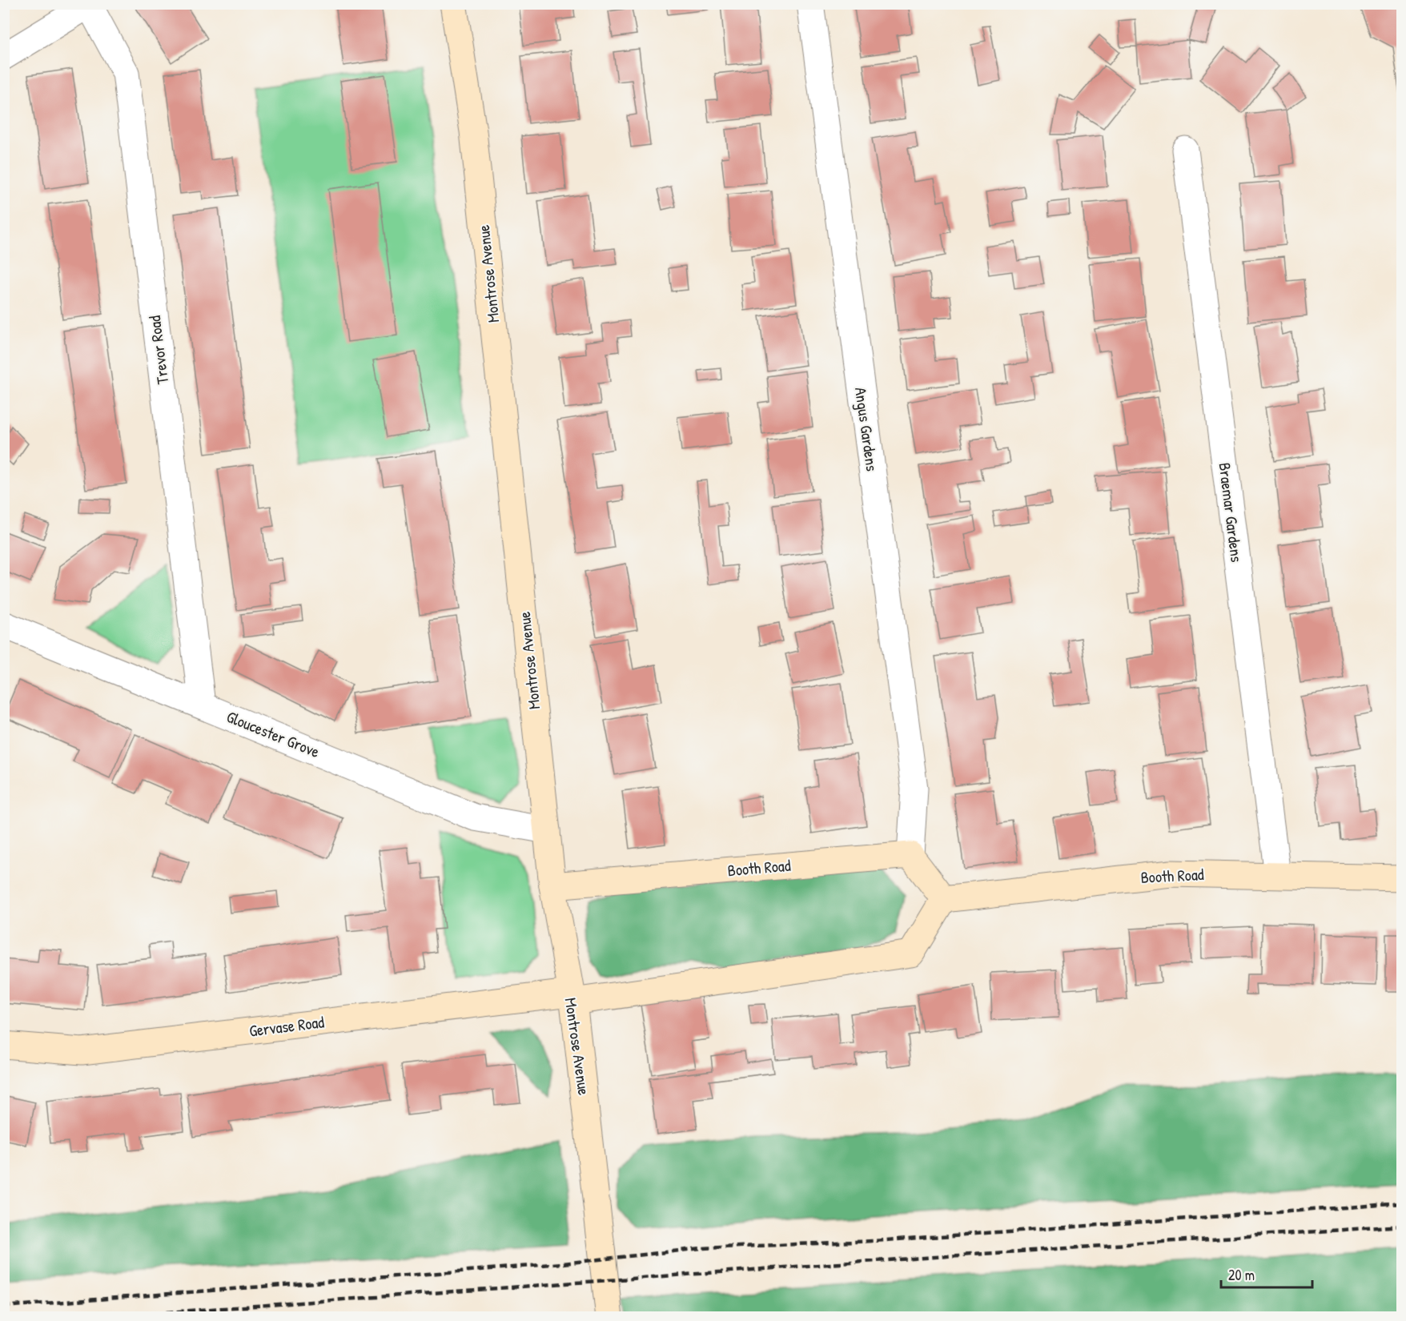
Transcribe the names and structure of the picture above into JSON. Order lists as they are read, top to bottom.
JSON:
{
  "streets": {
    "street": [
      "Montrose Avenue",
      "Trevor Road",
      "Angus Gardens",
      "Braemar Gardens",
      "Gloucester Grove",
      "Booth Road",
      "Gervase Road"
    ]
  },
  "crossings": [
    ["Montrose Avenue", "Gloucester Grove"],
    ["Montrose Avenue", "Booth Road"],
    ["Montrose Avenue", "Gervase Road"],
    ["Trevor Road", "Gloucester Grove"],
    ["Angus Gardens", "Booth Road"],
    ["Braemar Gardens", "Booth Road"]
  ],
  "scale_bar": "20 m"
}
